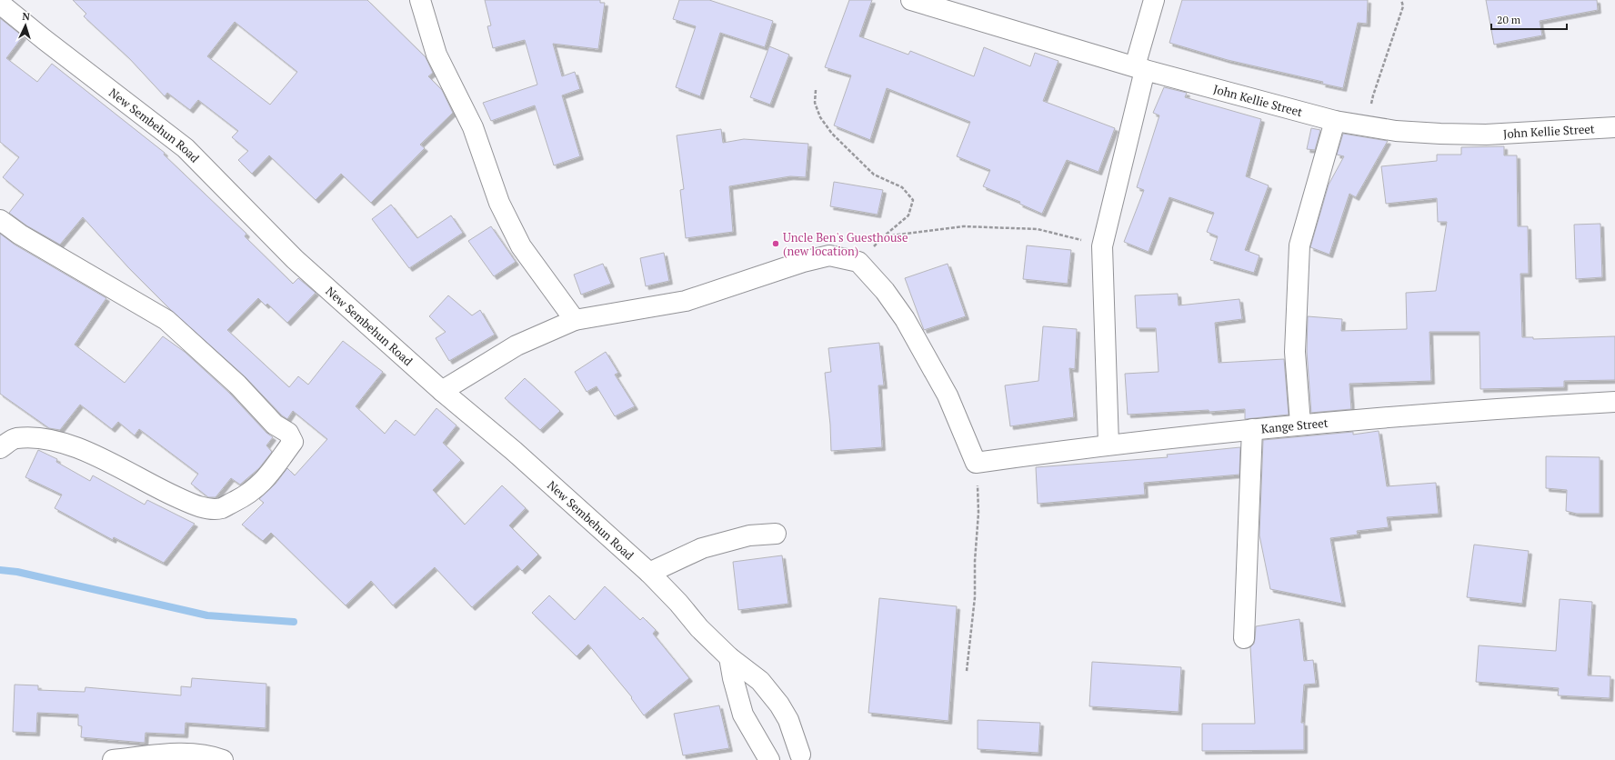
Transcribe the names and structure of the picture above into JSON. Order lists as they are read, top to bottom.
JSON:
{
  "streets": {
    "street": ["John Kellie Street", "New Sembehun Road", "Kange Street"]
  },
  "places": ["Uncle Ben's Guesthouse (new location)"],
  "scale_bar": "20 m",
  "north": "top"
}
